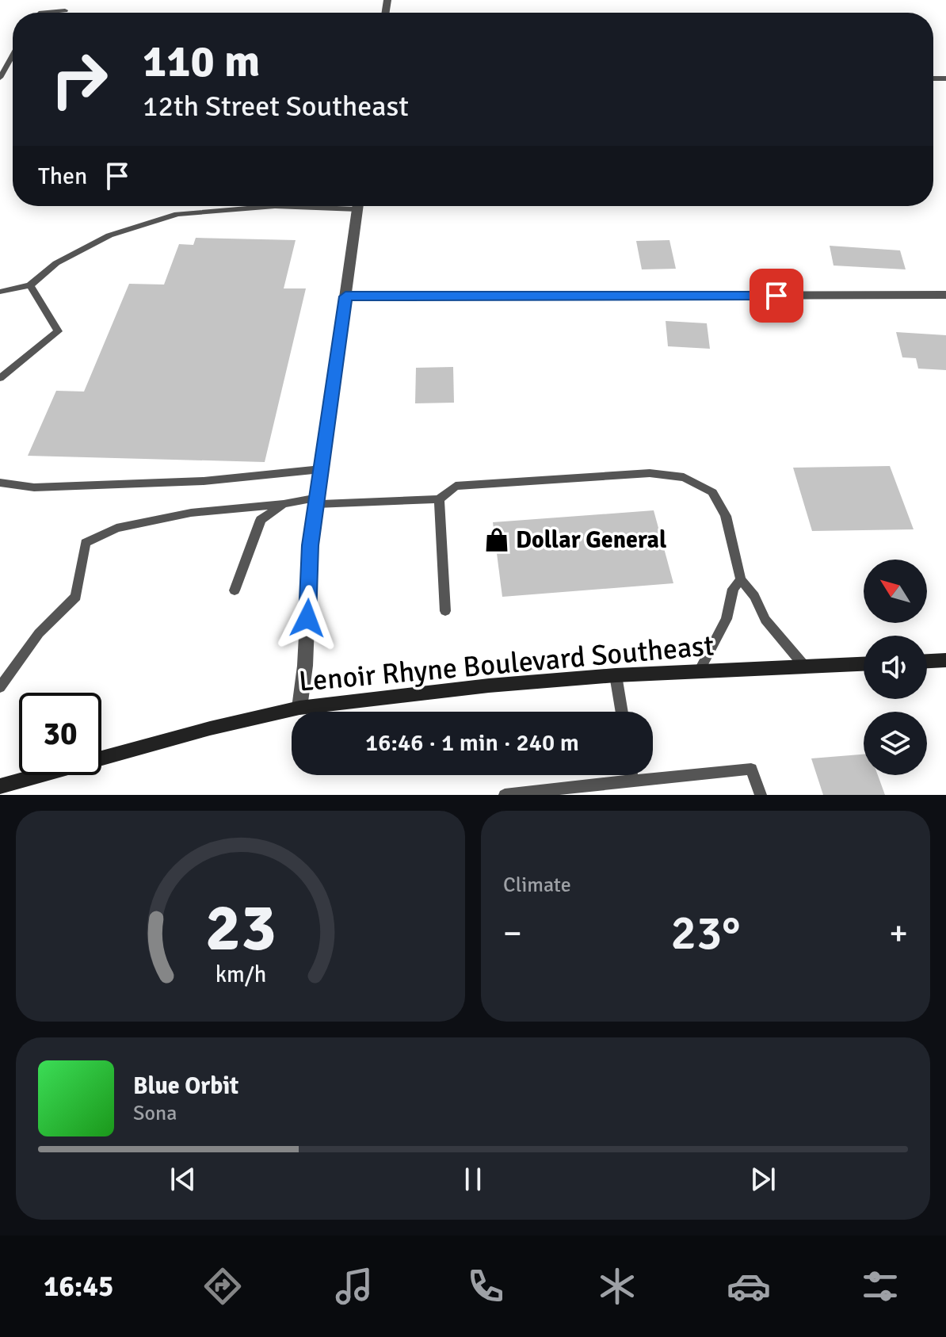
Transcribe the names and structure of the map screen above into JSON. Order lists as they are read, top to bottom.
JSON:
{
  "streets": {
    "main road": ["Lenoir Rhyne Boulevard Southeast"]
  },
  "places": {
    "shop": ["Dollar General"]
  },
  "north": "top left",
  "page": {
    "turn": ["110 m", "12th Street Southeast"],
    "then": "Then",
    "limit": "30",
    "trip": "16:46 · 1 min · 240 m",
    "tile": "Climate",
    "heat": ["−", "23°", "+"],
    "song": ["Blue Orbit", "Sona"],
    "tabs": "16:45",
    "gauge": ["23", "km/h"]
  }
}
